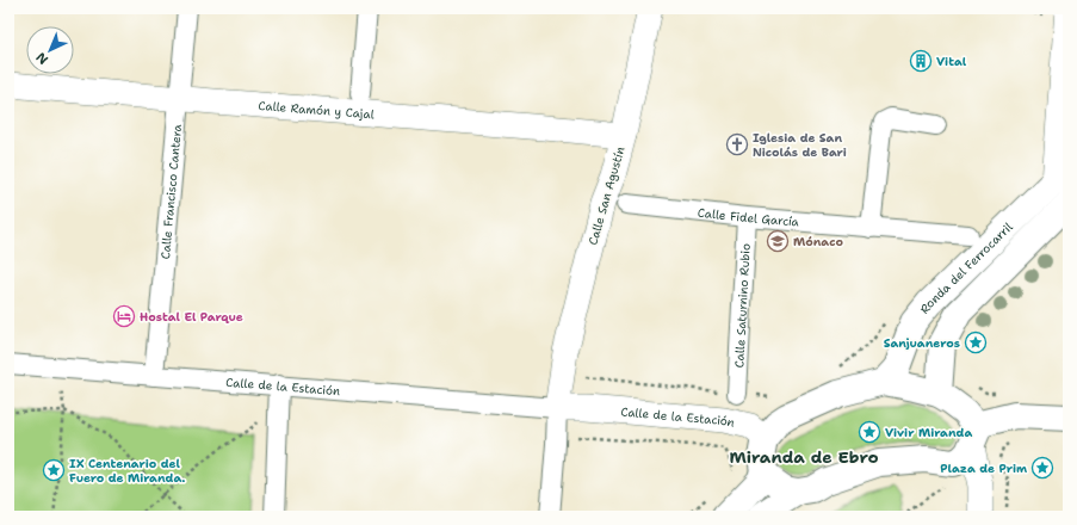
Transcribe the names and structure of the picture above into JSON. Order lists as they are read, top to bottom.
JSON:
{
  "streets": {
    "main road": ["Ronda del Ferrocarril"],
    "street": [
      "Calle Ramón y Cajal",
      "Calle Francisco Cantera",
      "Calle San Agustín",
      "Calle Fidel García",
      "Calle Saturnino Rubio",
      "Calle de la Estación"
    ]
  },
  "crossings": [
    ["Calle Ramón y Cajal", "Calle Francisco Cantera"],
    ["Calle Ramón y Cajal", "Calle San Agustín"],
    ["Calle Francisco Cantera", "Calle de la Estación"],
    ["Calle San Agustín", "Calle de la Estación"],
    ["Calle Fidel García", "Calle Saturnino Rubio"]
  ],
  "districts": ["Miranda de Ebro"],
  "places": {
    "building": ["Vital"],
    "church": ["Iglesia de San Nicolás de Bari"],
    "school or university": ["Mónaco"],
    "hotel": ["Hostal El Parque"],
    "place": [
      "Sanjuaneros",
      "Vivir Miranda",
      "Plaza de Prim",
      "IX Centenario del Fuero de Miranda."
    ]
  },
  "north": "bottom left"
}
